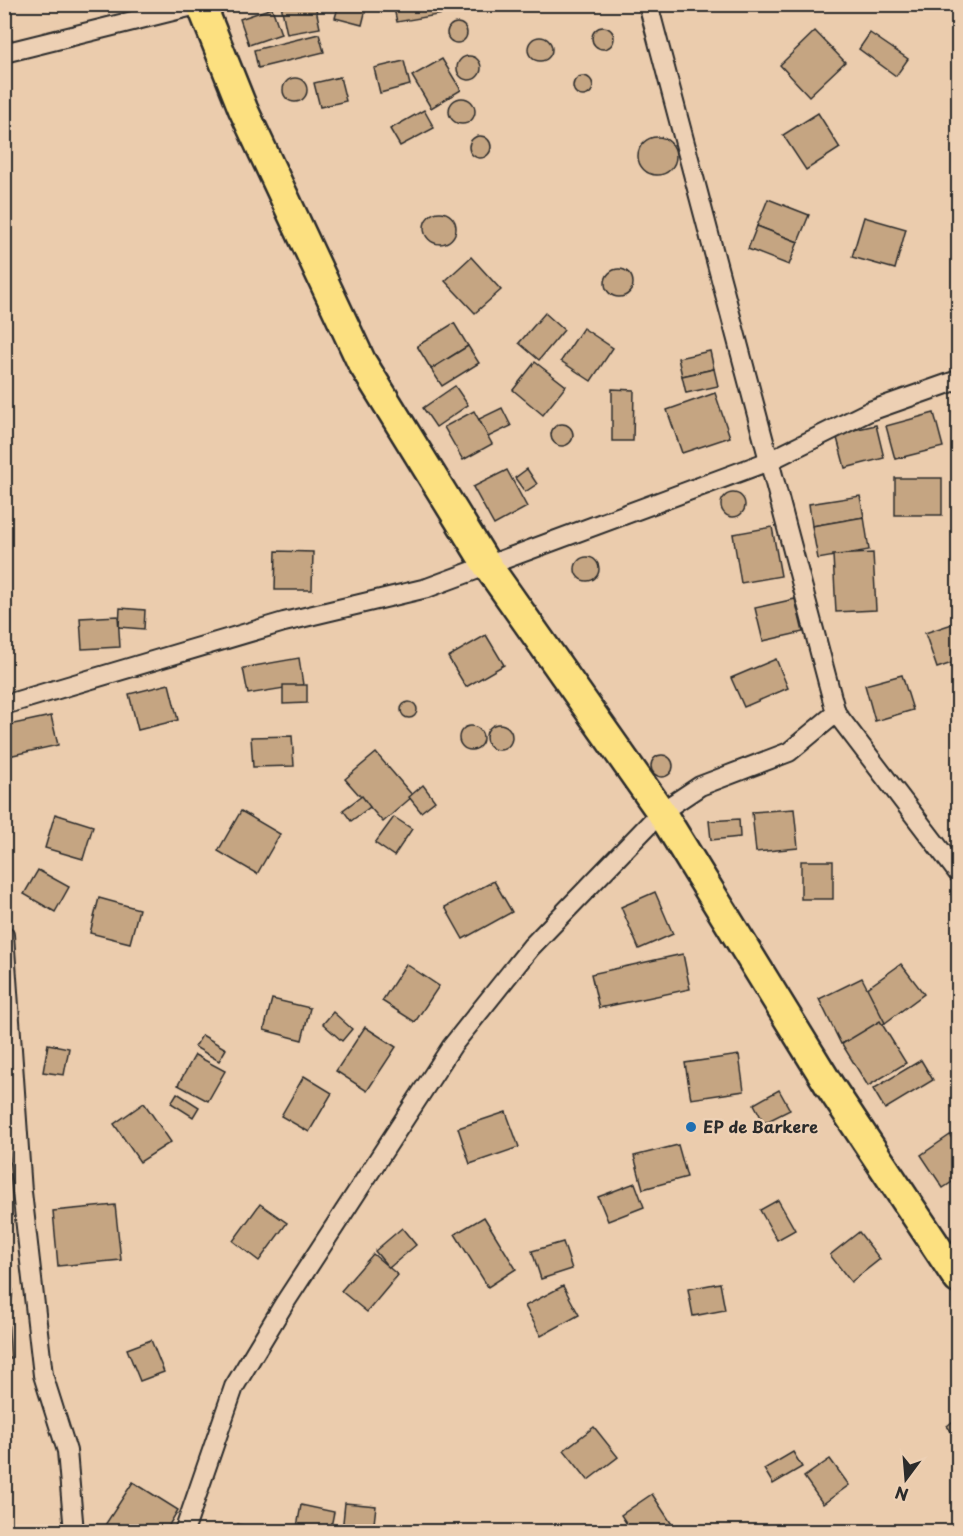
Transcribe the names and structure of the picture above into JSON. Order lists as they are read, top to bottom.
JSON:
{
  "places": ["EP de Barkere"],
  "north": "bottom"
}
